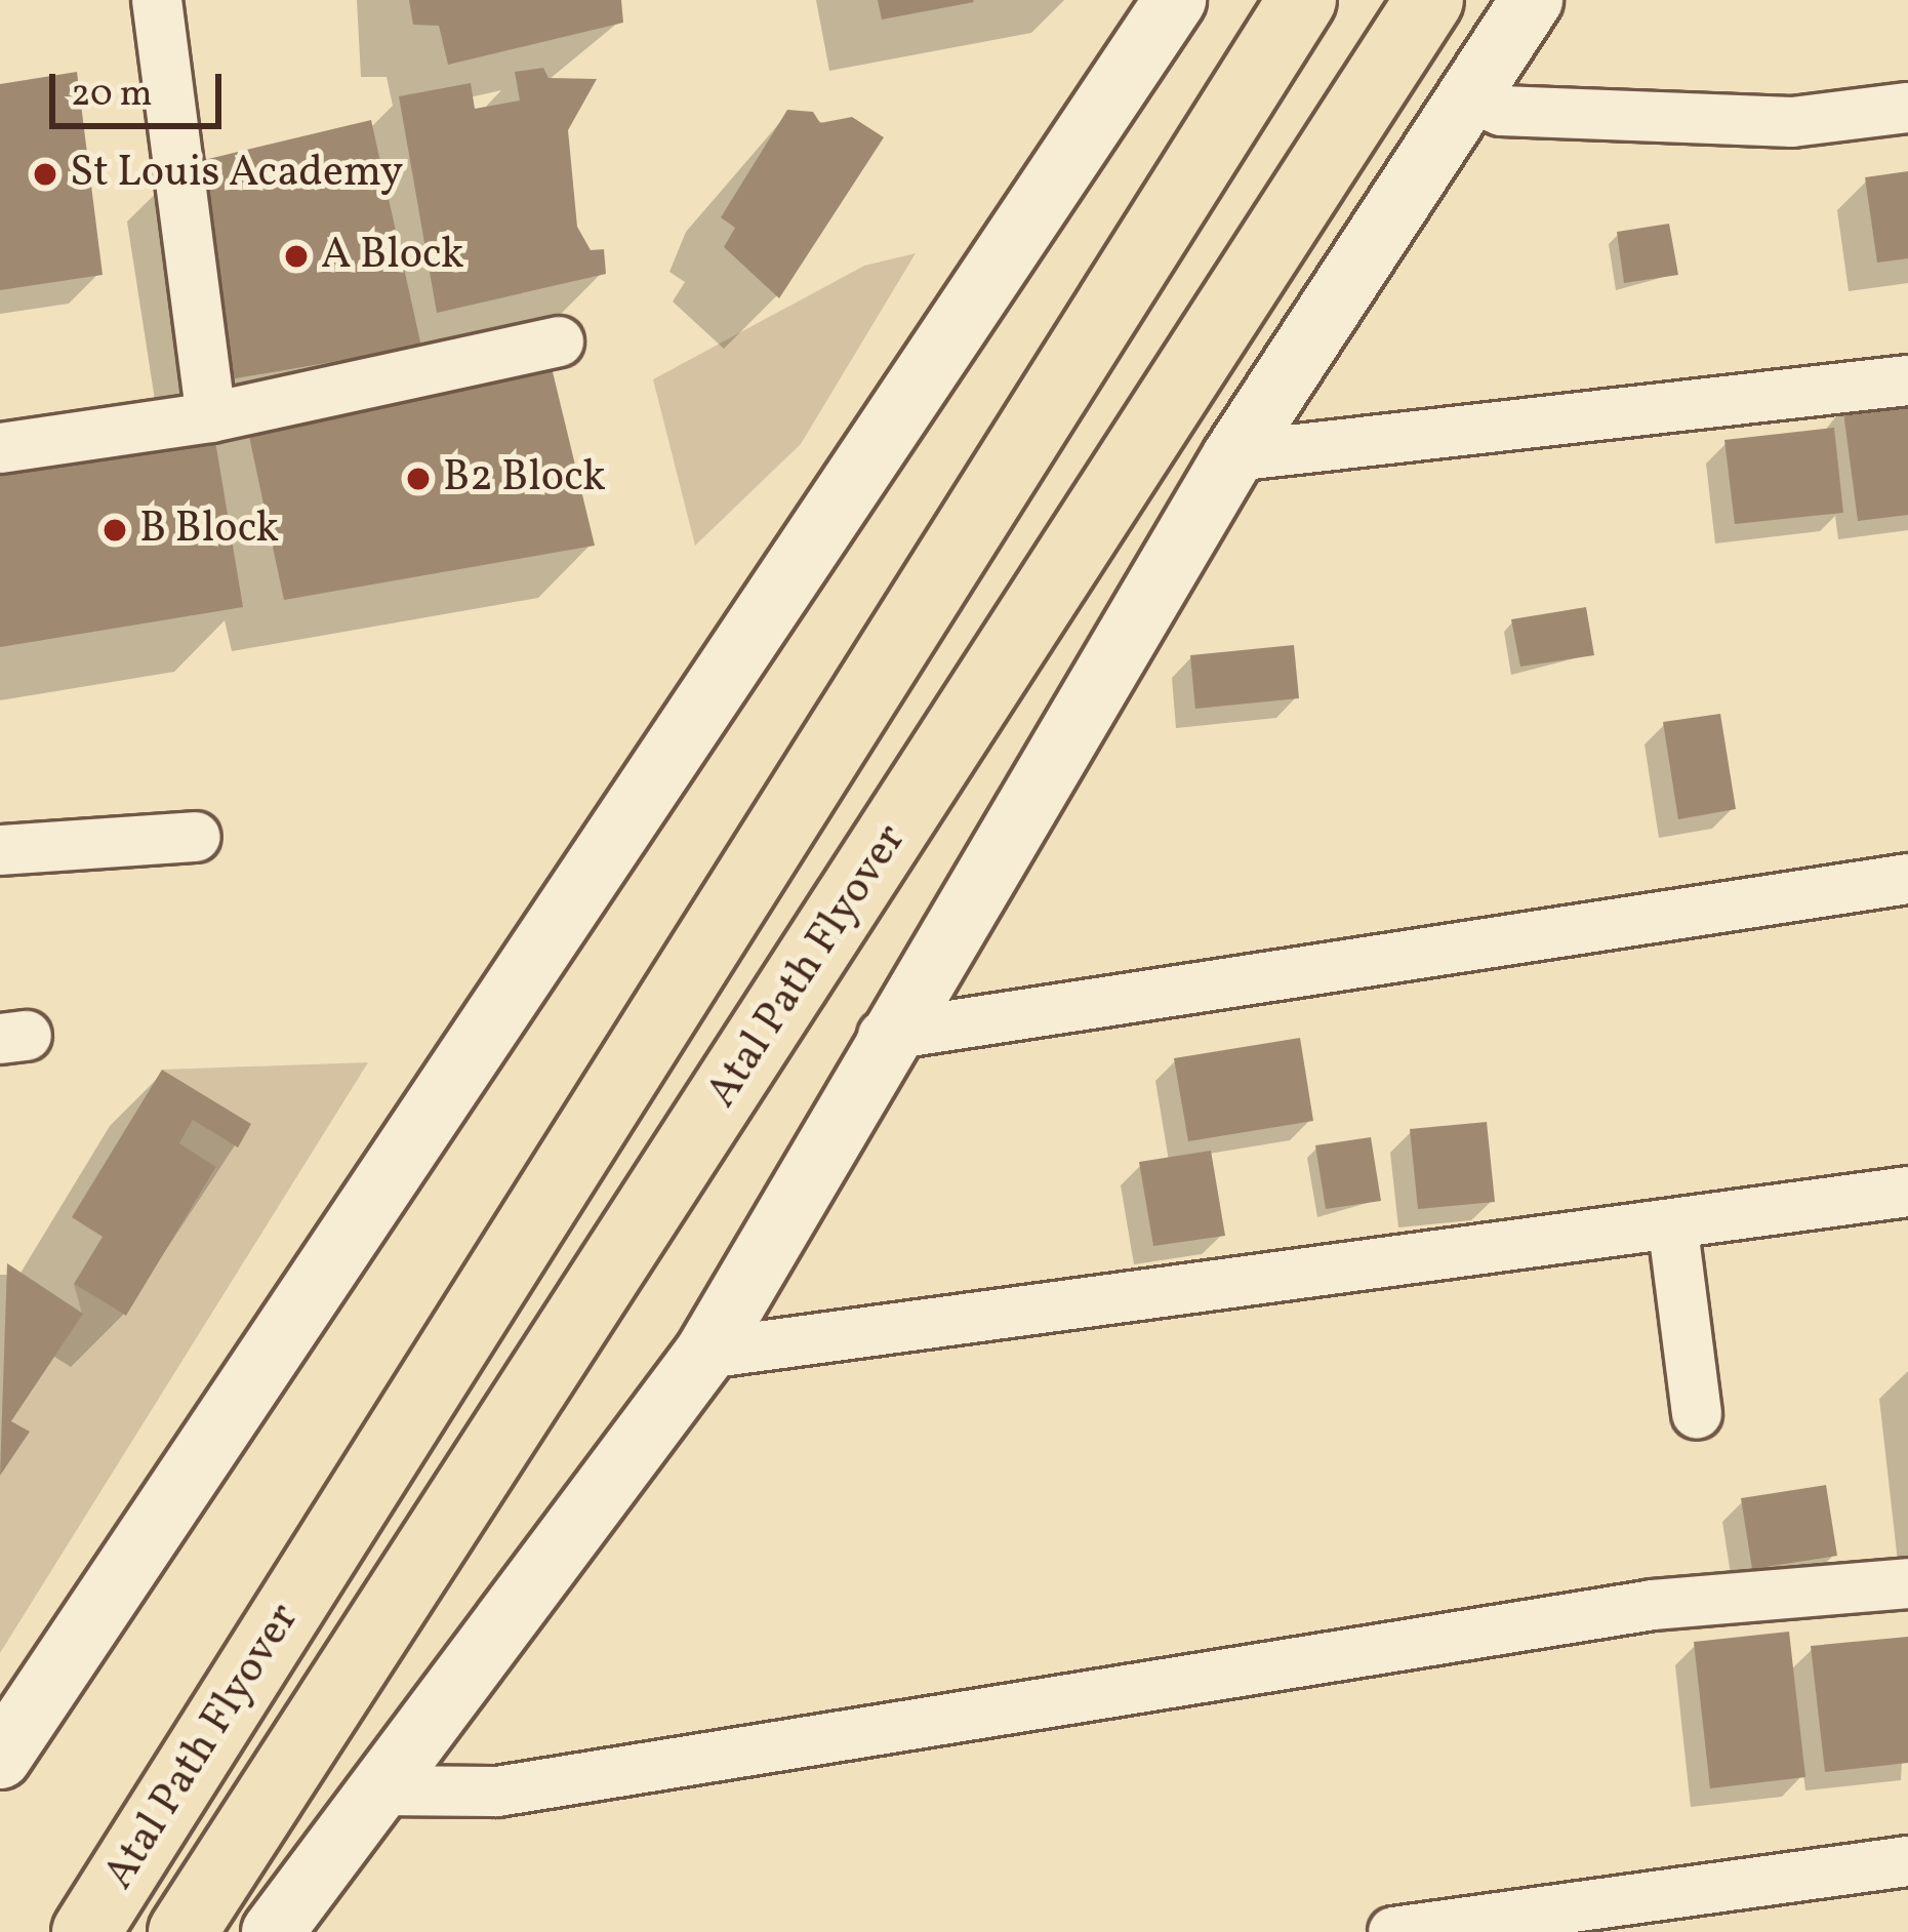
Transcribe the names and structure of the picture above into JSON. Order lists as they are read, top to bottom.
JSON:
{
  "streets": {
    "main road": ["Atal Path Flyover"]
  },
  "places": [
    "St Louis Academy",
    "A Block",
    "B2 Block",
    "B Block"
  ],
  "scale_bar": "20 m"
}
